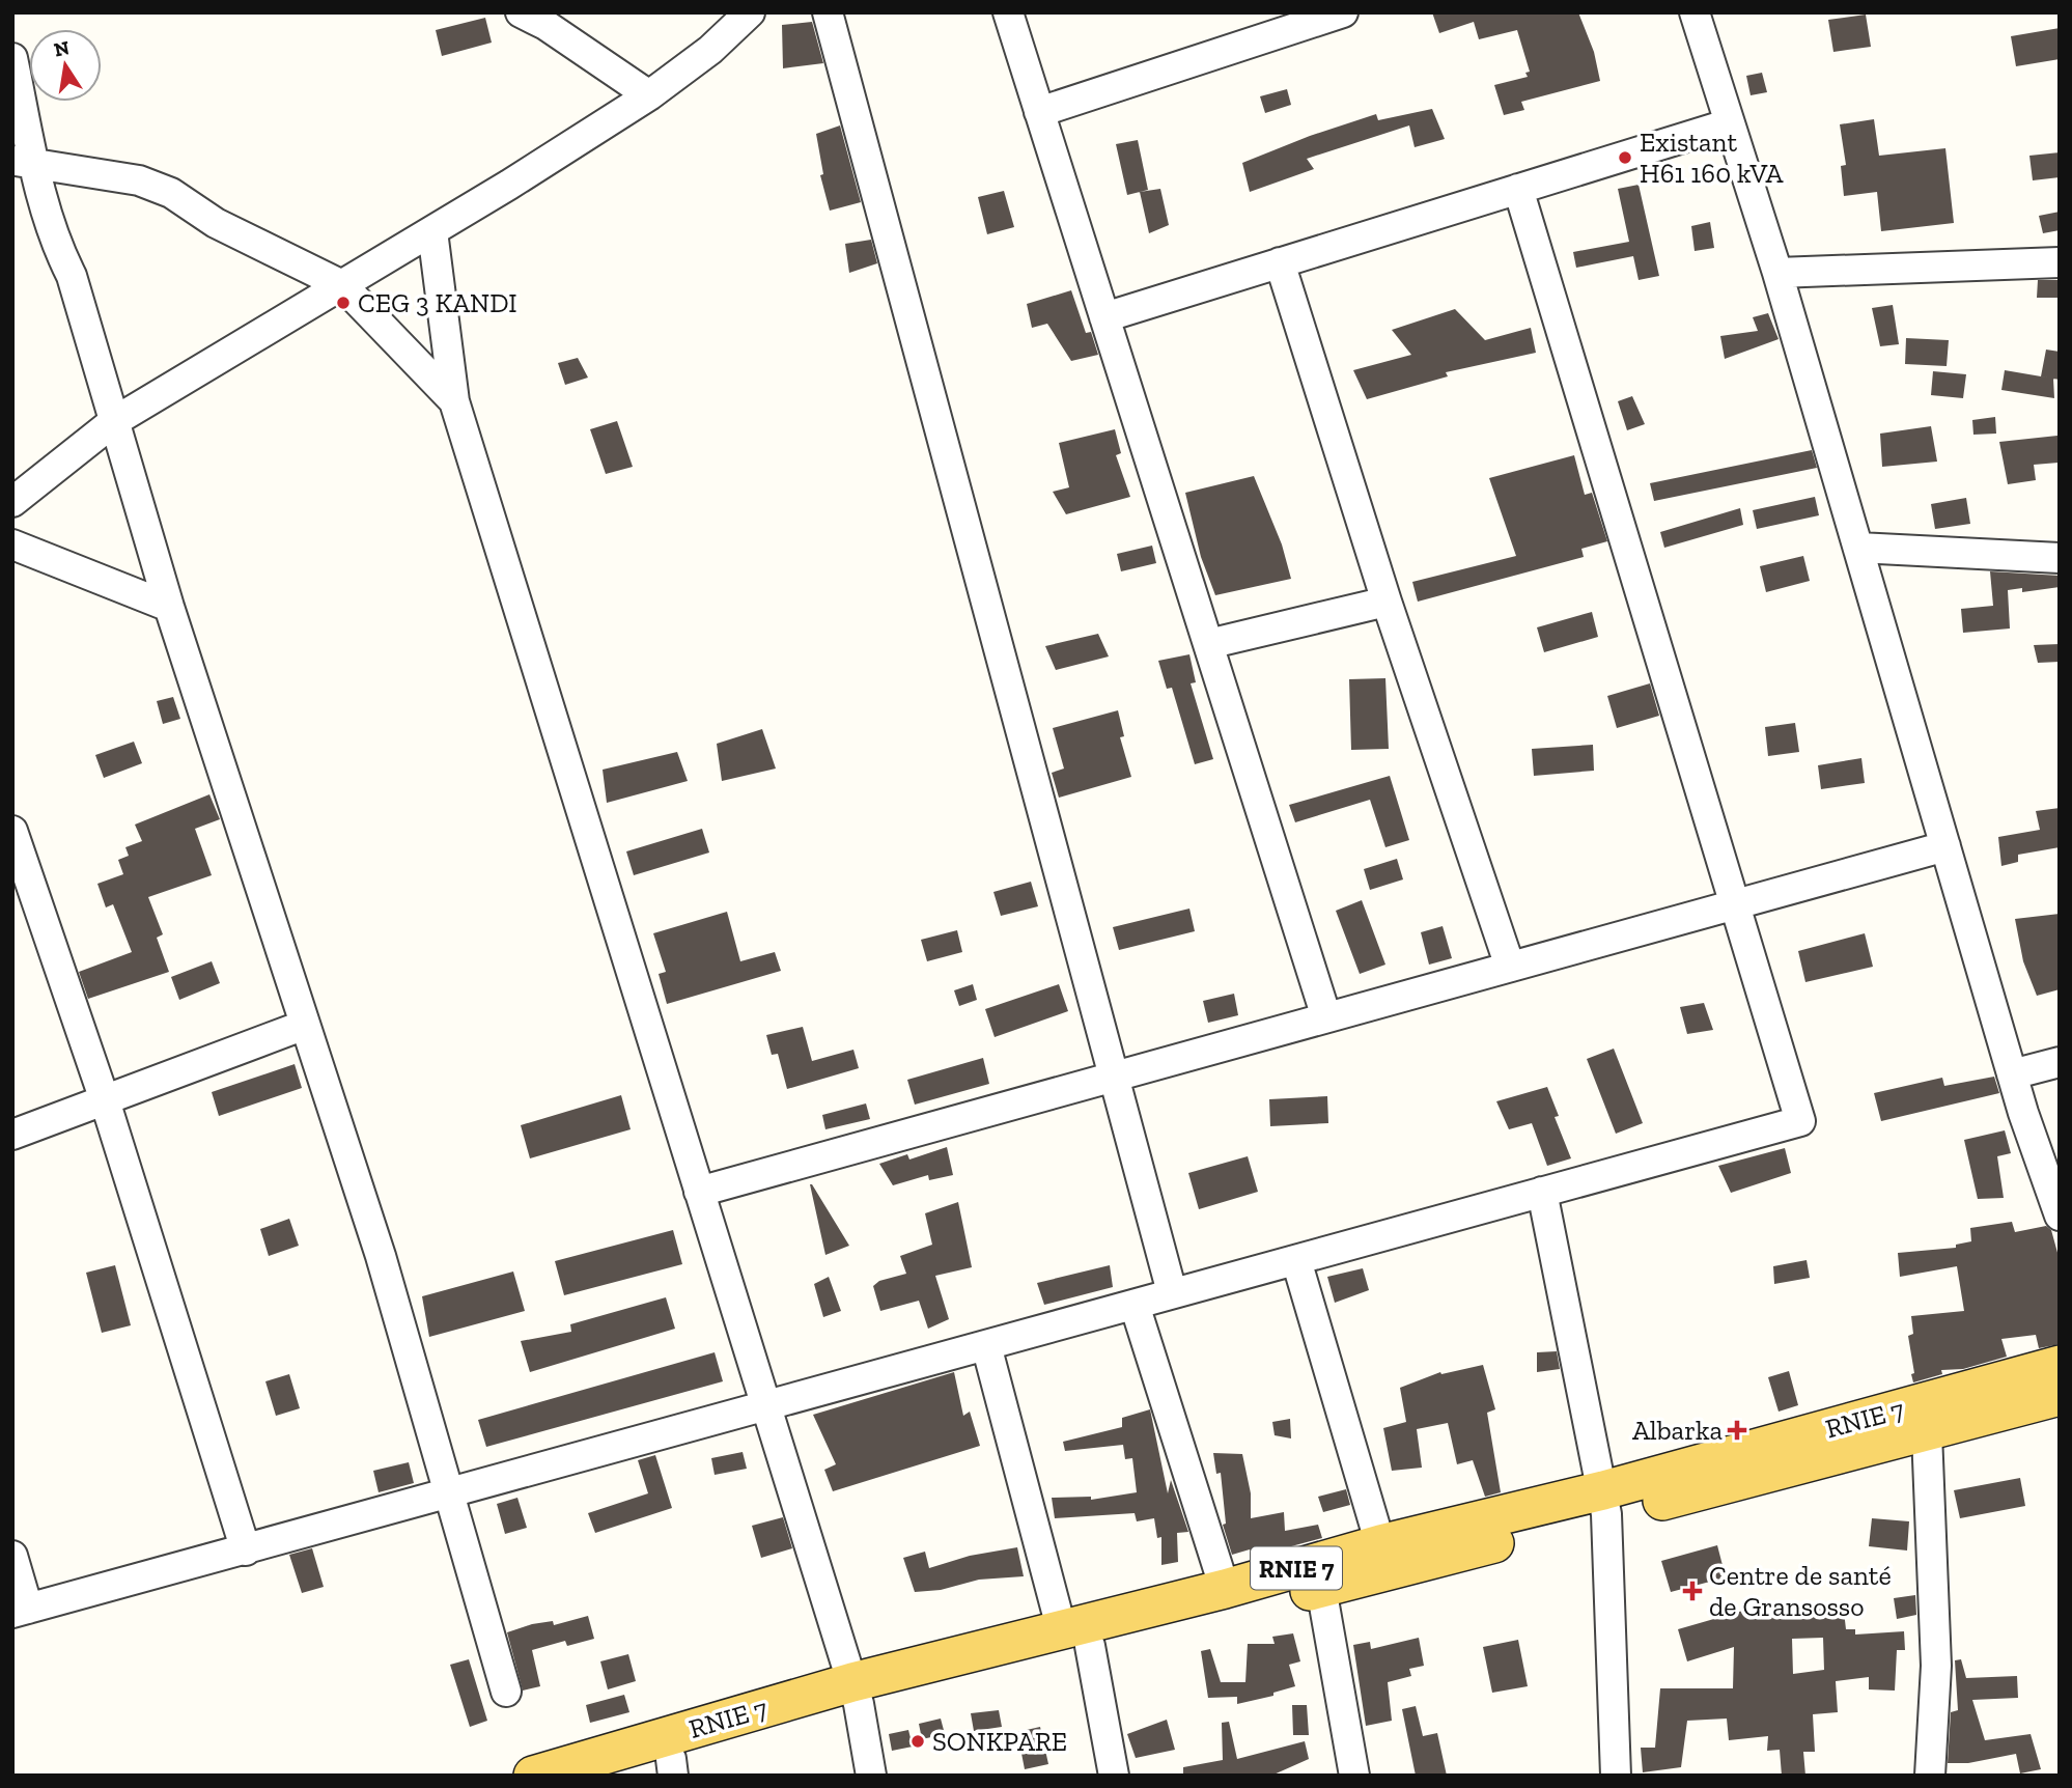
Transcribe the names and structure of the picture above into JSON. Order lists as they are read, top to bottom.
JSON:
{
  "streets": {
    "main road": ["RNIE 7"]
  },
  "places": {
    "other": ["Existant H61 160 kVA", "CEG 3 KANDI", "SONKPARE"],
    "health": ["Albarka", "Centre de santé de Gransosso"]
  },
  "north": "top"
}
